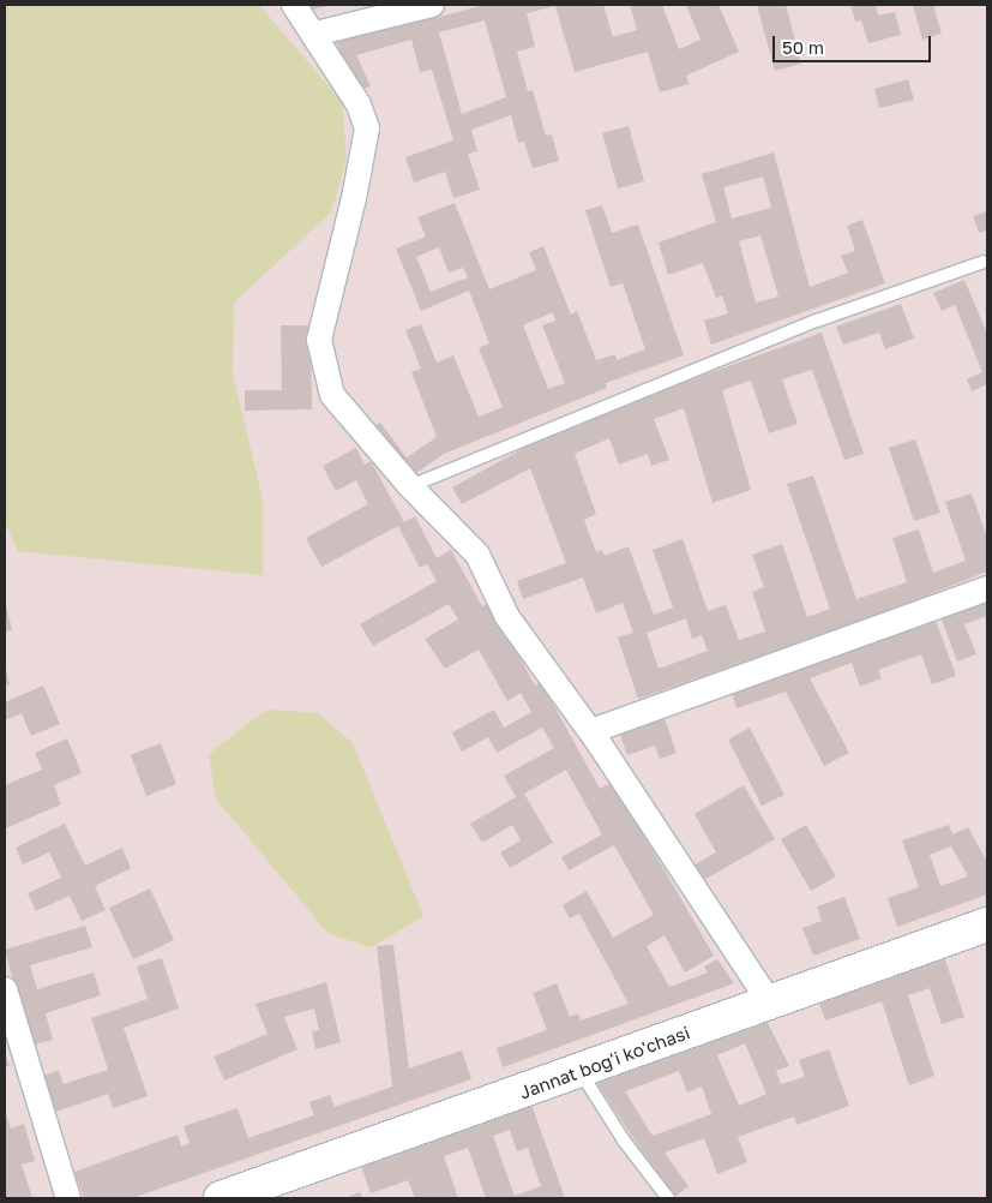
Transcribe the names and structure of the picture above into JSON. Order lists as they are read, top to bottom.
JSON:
{
  "streets": {
    "street": ["Jannat bog'i ko'chasi"]
  },
  "scale_bar": "50 m"
}
